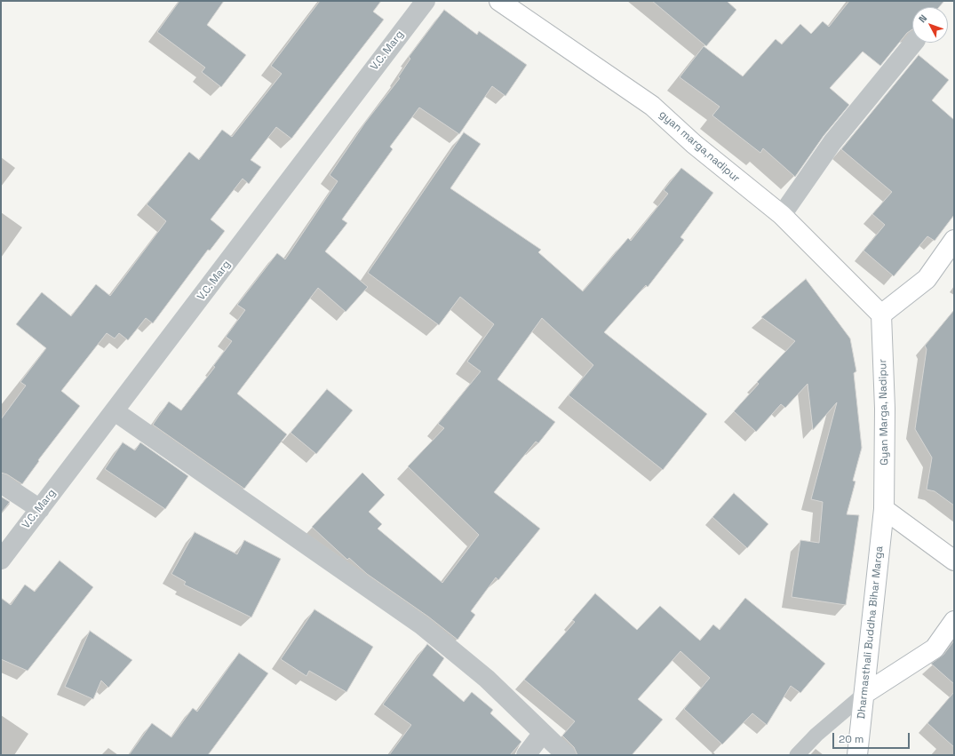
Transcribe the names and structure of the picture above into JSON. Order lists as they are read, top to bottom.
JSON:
{
  "streets": {
    "main road": ["gyan marga,nadipur", "Gyan Marga, Nadipur", "Dharmasthali Buddha Bihar Marga"],
    "street": ["V.C. Marg"]
  },
  "crossings": [
    ["gyan marga,nadipur", "Gyan Marga, Nadipur"],
    ["Gyan Marga, Nadipur", "Dharmasthali Buddha Bihar Marga"]
  ],
  "scale_bar": "20 m",
  "north": "top left"
}
